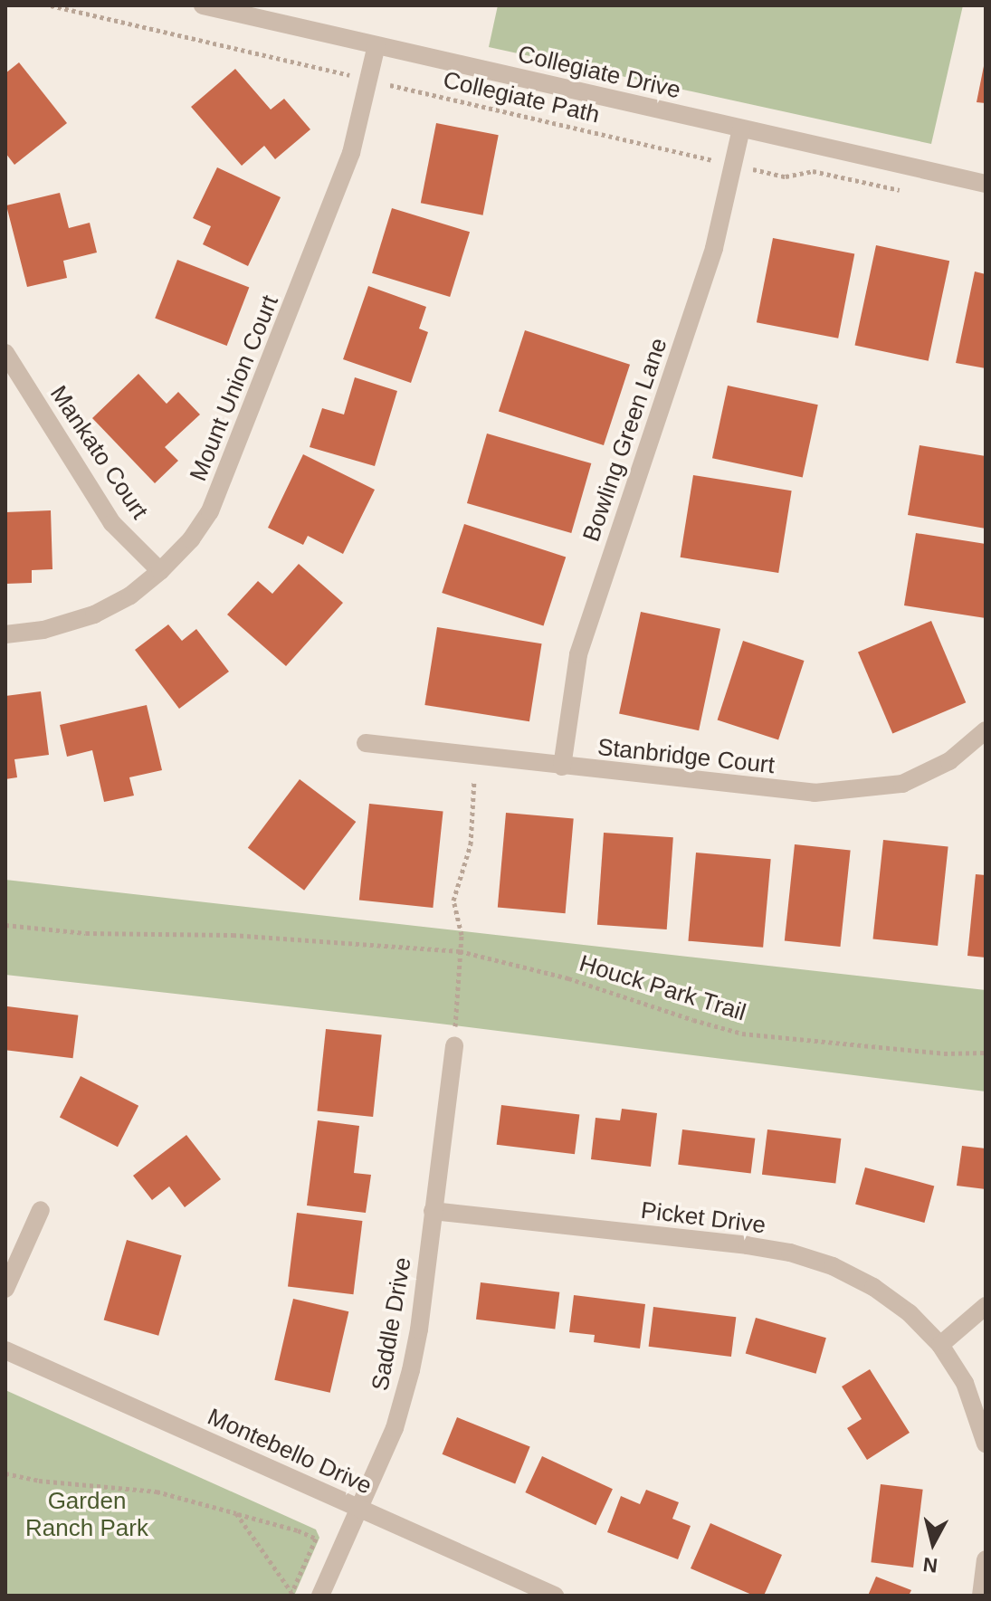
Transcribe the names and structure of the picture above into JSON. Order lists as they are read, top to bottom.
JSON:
{
  "streets": {
    "street": [
      "Collegiate Drive",
      "Mount Union Court",
      "Bowling Green Lane",
      "Mankato Court",
      "Stanbridge Court",
      "Picket Drive",
      "Saddle Drive",
      "Montebello Drive"
    ],
    "path": ["Collegiate Path", "Houck Park Trail"]
  },
  "crossings": [
    ["Collegiate Drive", "Mount Union Court"],
    ["Collegiate Drive", "Bowling Green Lane"],
    ["Collegiate Path", "Mount Union Court"],
    ["Collegiate Path", "Bowling Green Lane"],
    ["Mount Union Court", "Mankato Court"],
    ["Bowling Green Lane", "Stanbridge Court"],
    ["Picket Drive", "Saddle Drive"],
    ["Saddle Drive", "Montebello Drive"]
  ],
  "parks": ["Garden Ranch Park"],
  "north": "bottom"
}
